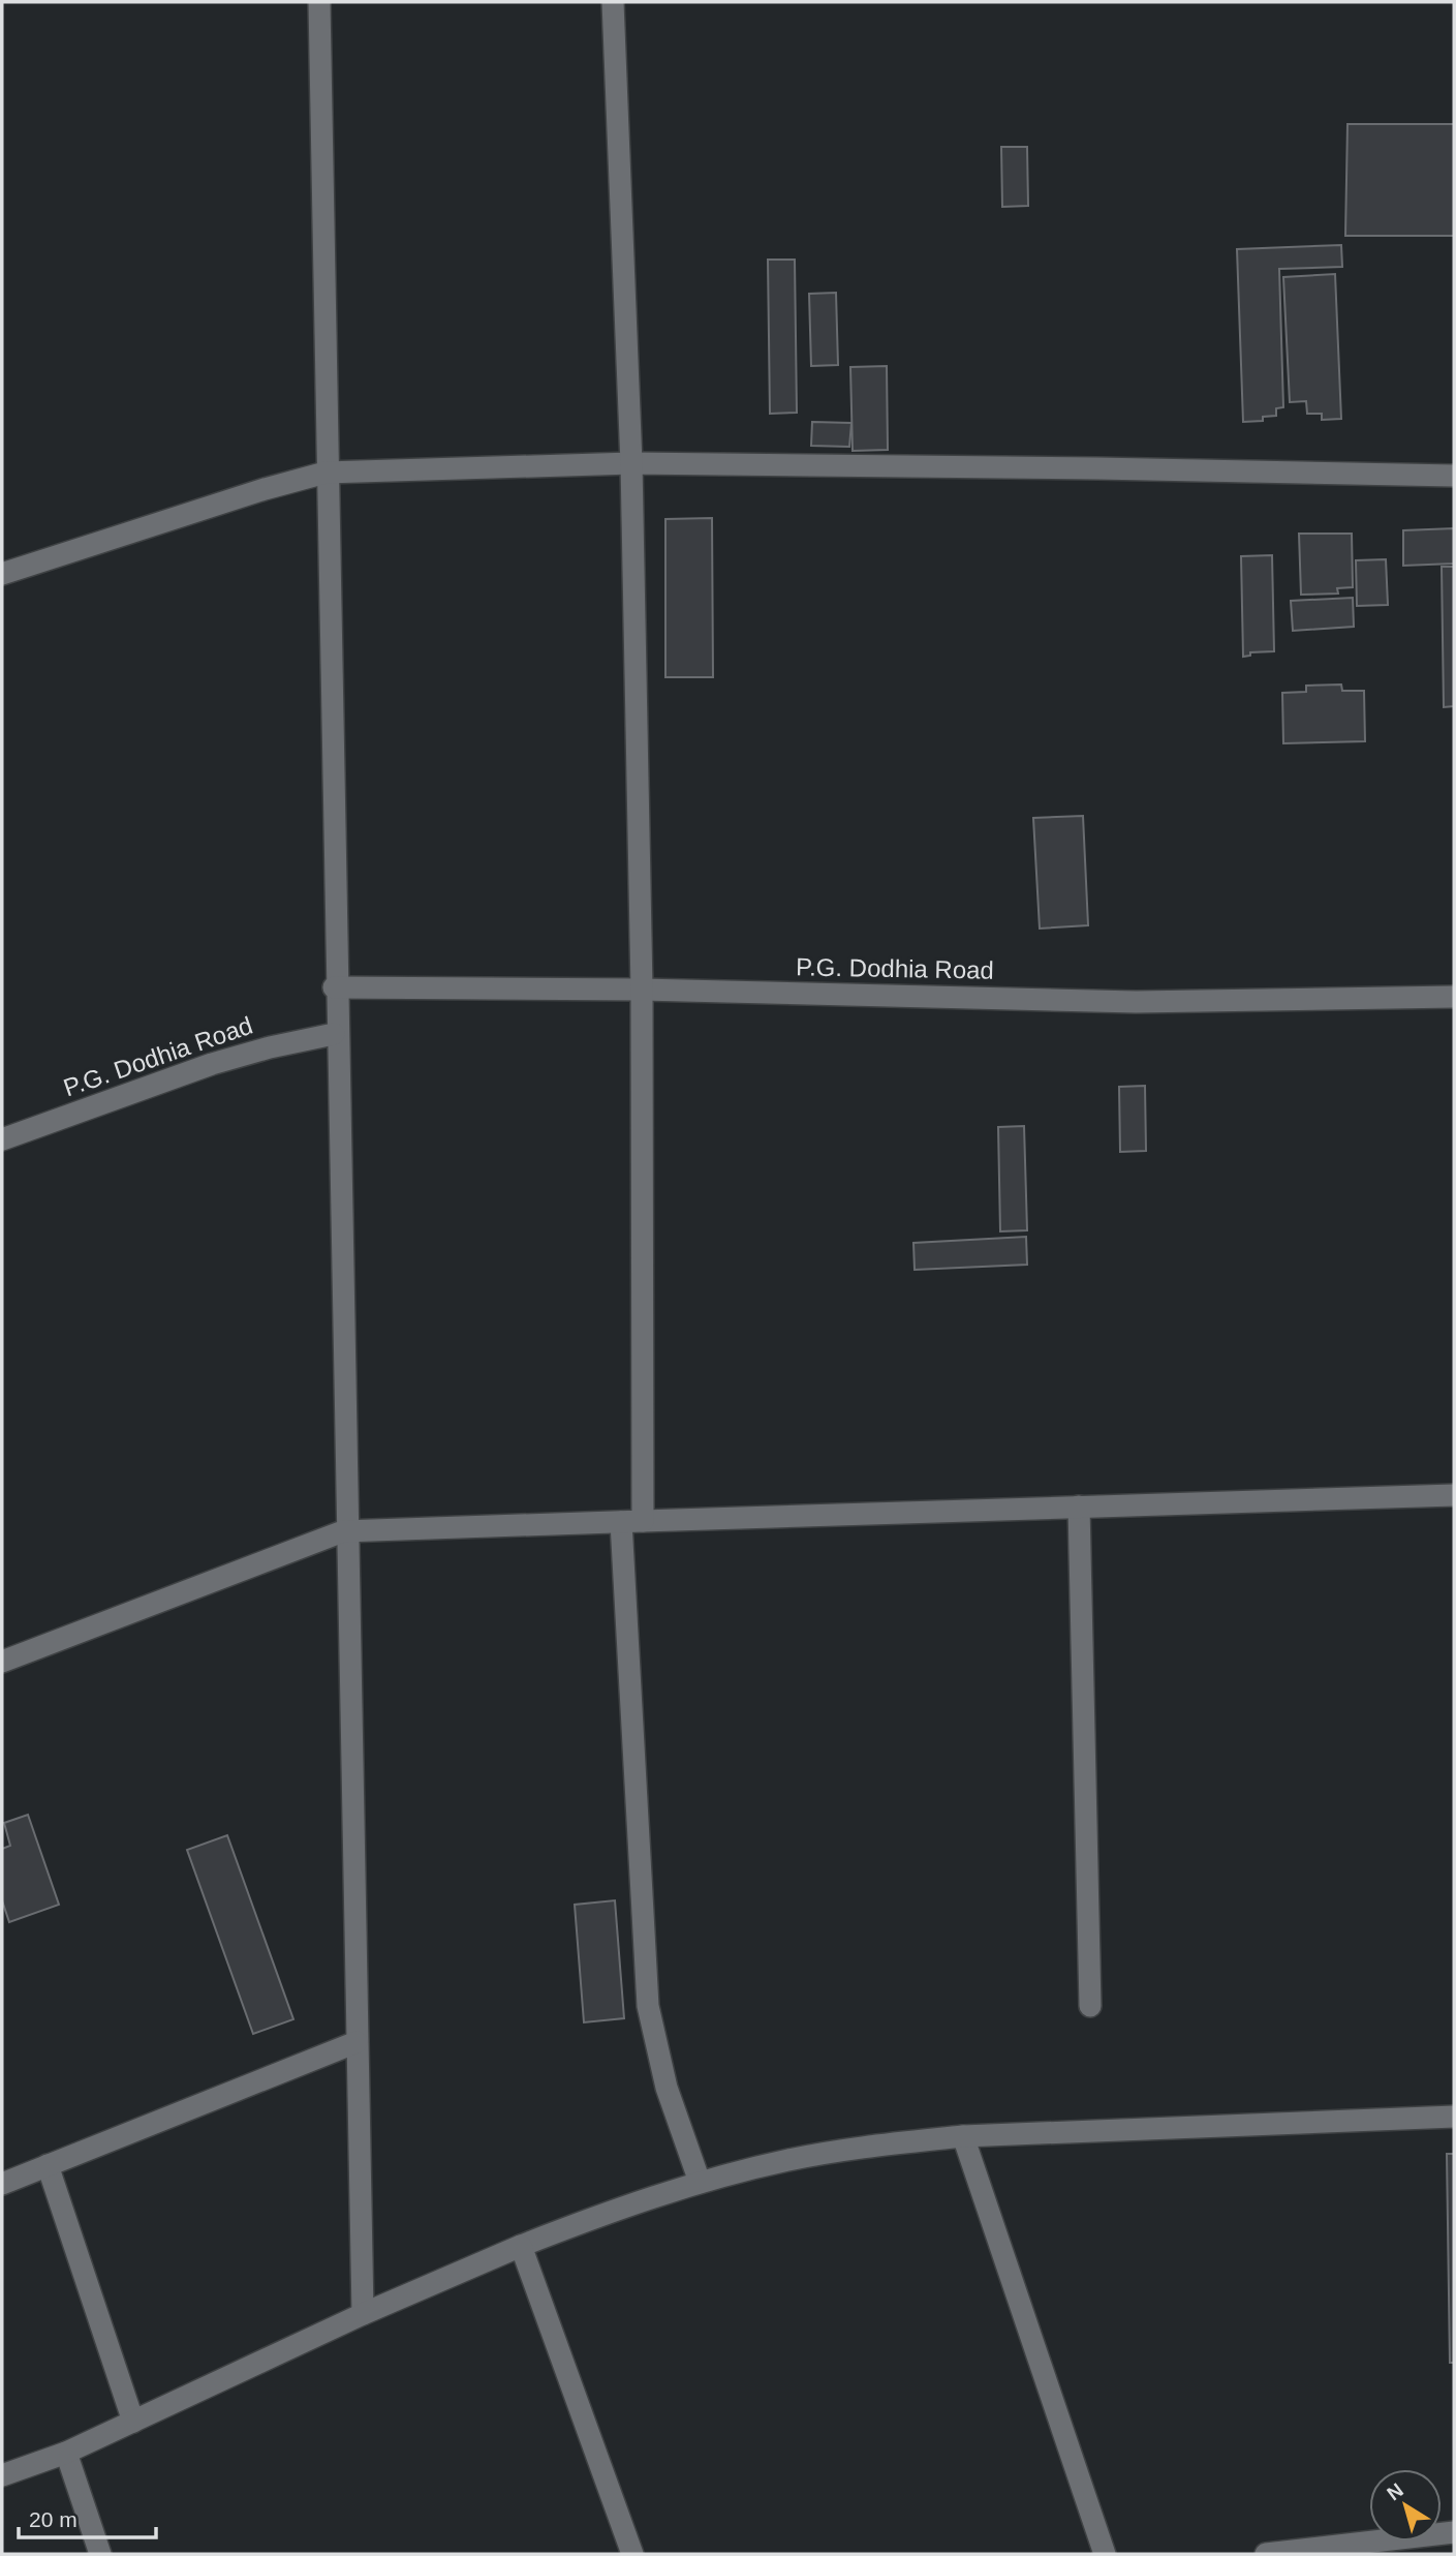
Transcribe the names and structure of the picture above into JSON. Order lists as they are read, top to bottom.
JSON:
{
  "streets": {
    "street": ["P.G. Dodhia Road"]
  },
  "scale_bar": "20 m",
  "north": "top left"
}
